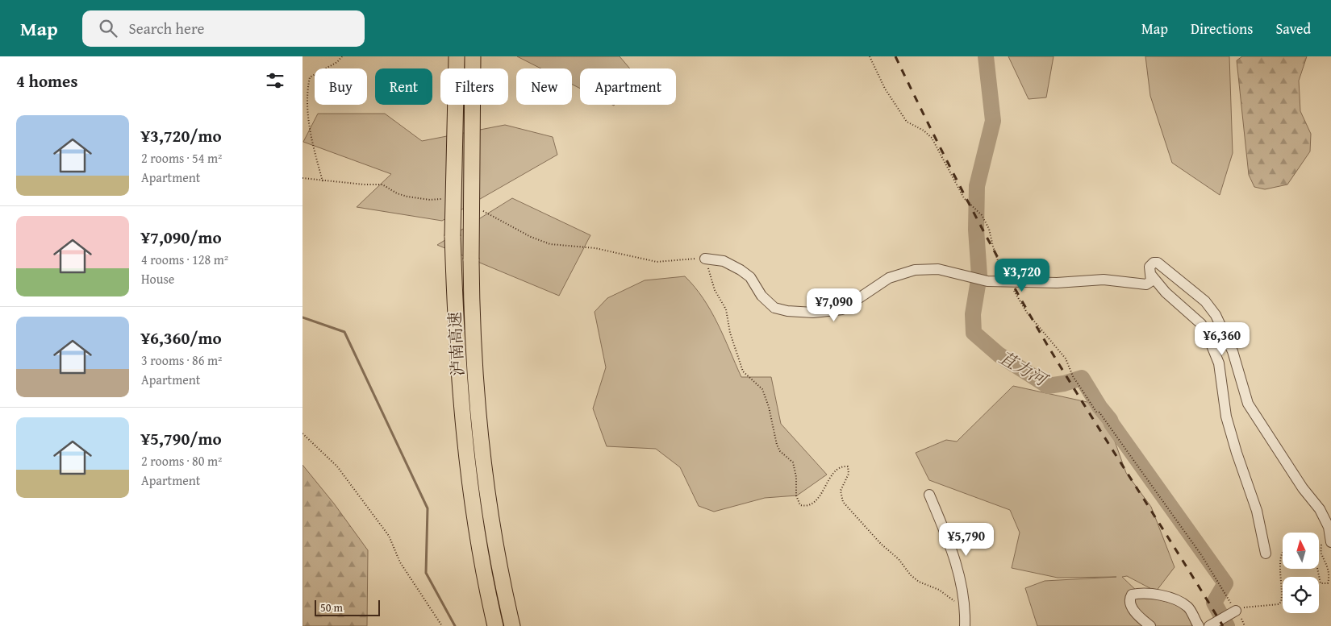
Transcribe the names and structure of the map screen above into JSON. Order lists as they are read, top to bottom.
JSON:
{
  "streets": {
    "highway": ["泸南高速"]
  },
  "water": ["苴力河"],
  "scale_bar": "50 m",
  "north": "top",
  "page": {
    "header": "Map",
    "search": "Search here",
    "nav": ["Map", "Directions", "Saved"],
    "heading": "4 homes",
    "chip": [
      "Buy",
      "Rent",
      "Filters",
      "New",
      "Apartment"
    ],
    "list": [
      {
        "name": "¥3,720/mo",
        "note": "2 rooms · 54 m² · Apartment"
      },
      {
        "name": "¥7,090/mo",
        "note": "4 rooms · 128 m² · House"
      },
      {
        "name": "¥6,360/mo",
        "note": "3 rooms · 86 m² · Apartment"
      },
      {
        "name": "¥5,790/mo",
        "note": "2 rooms · 80 m² · Apartment"
      }
    ],
    "price": [
      "¥3,720",
      "¥7,090",
      "¥6,360",
      "¥5,790"
    ],
    "scale": "50 m"
  }
}
